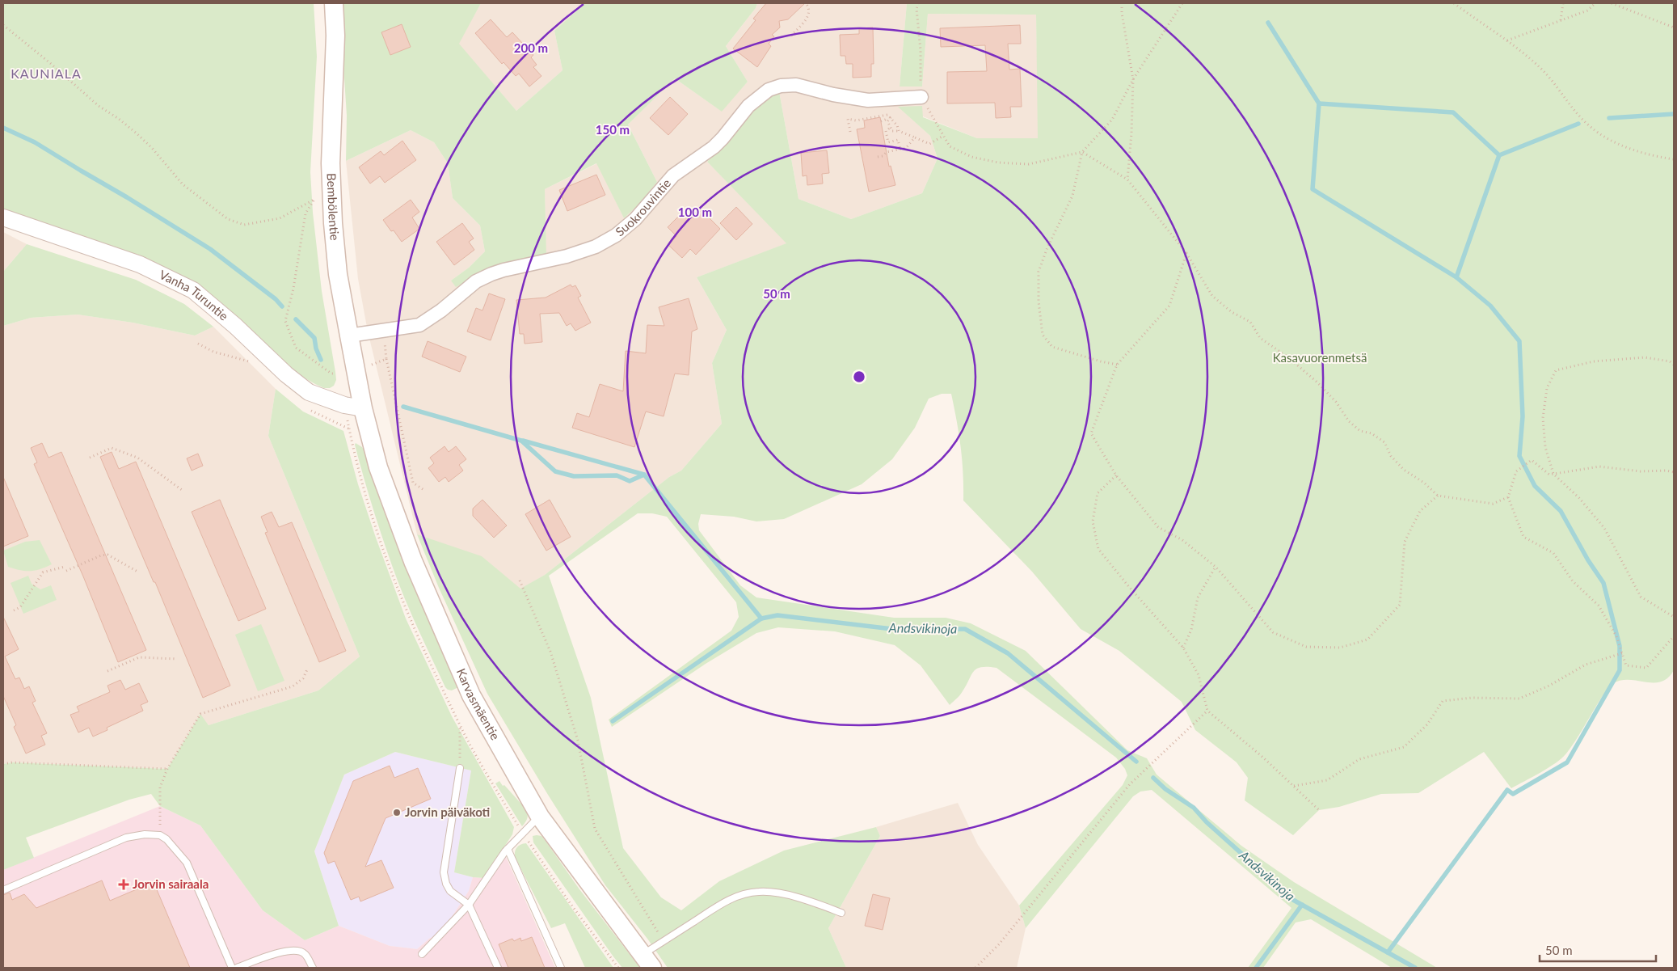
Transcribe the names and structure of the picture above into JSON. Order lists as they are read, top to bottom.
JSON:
{
  "streets": {
    "main road": ["Bembölentie", "Karvasmäentie"],
    "street": ["Suokrouvintie", "Vanha Turuntie"]
  },
  "crossings": [
    ["Bembölentie", "Suokrouvintie"],
    ["Bembölentie", "Vanha Turuntie"],
    ["Bembölentie", "Karvasmäentie"],
    ["Vanha Turuntie", "Karvasmäentie"]
  ],
  "districts": ["KAUNIALA"],
  "water": ["Andsvikinoja"],
  "parks": ["Kasavuorenmetsä"],
  "places": {
    "other": ["Jorvin päiväkoti"],
    "health": ["Jorvin sairaala"]
  },
  "scale_bar": "50 m",
  "rings": [
    "200 m",
    "150 m",
    "100 m",
    "50 m"
  ]
}
